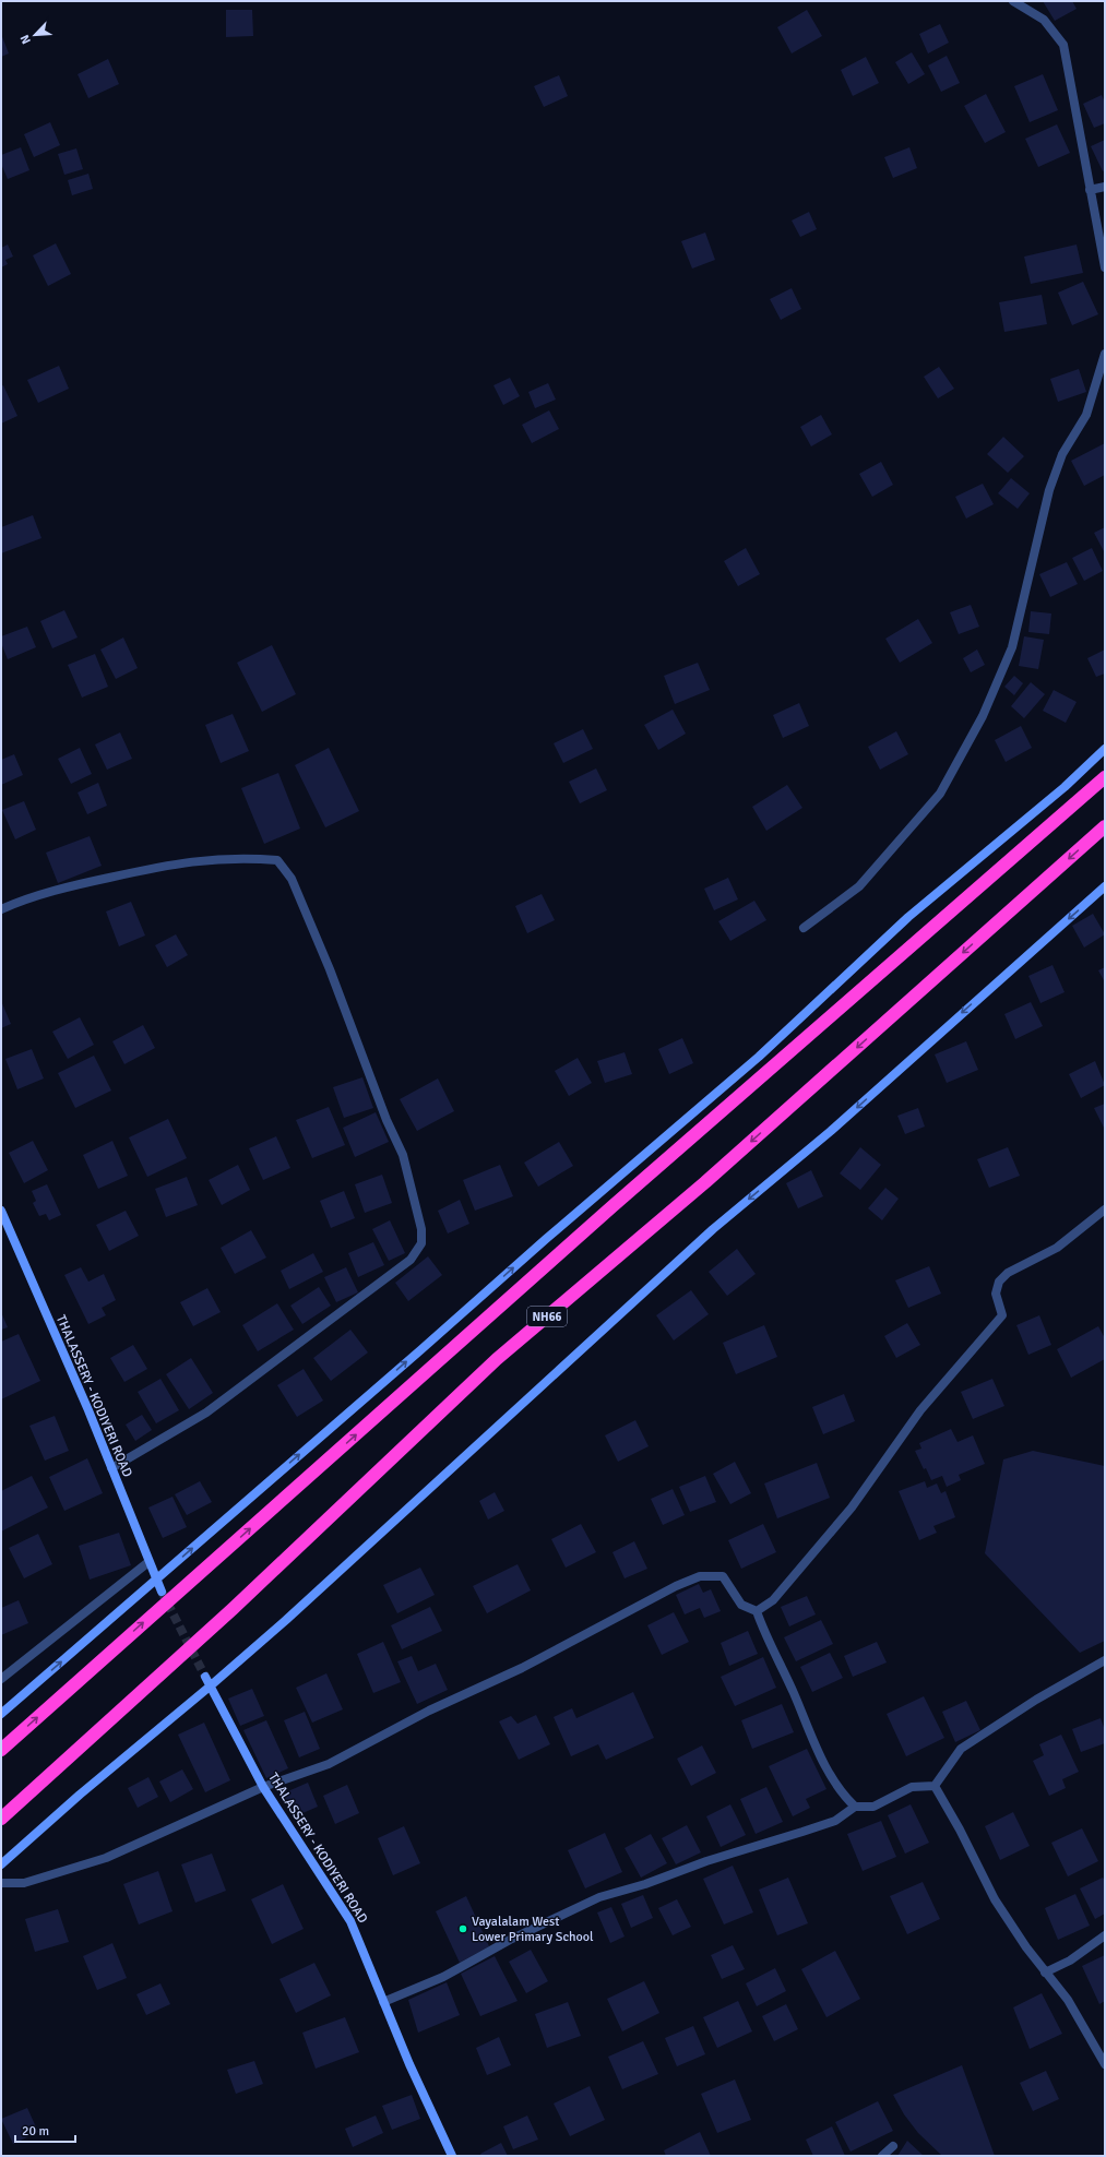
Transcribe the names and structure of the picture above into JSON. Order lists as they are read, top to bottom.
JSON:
{
  "streets": {
    "highway": ["NH66"],
    "street": ["THALASSERY - KODIYERI ROAD"]
  },
  "places": ["Vayalalam West Lower Primary School"],
  "scale_bar": "20 m",
  "north": "bottom left"
}
